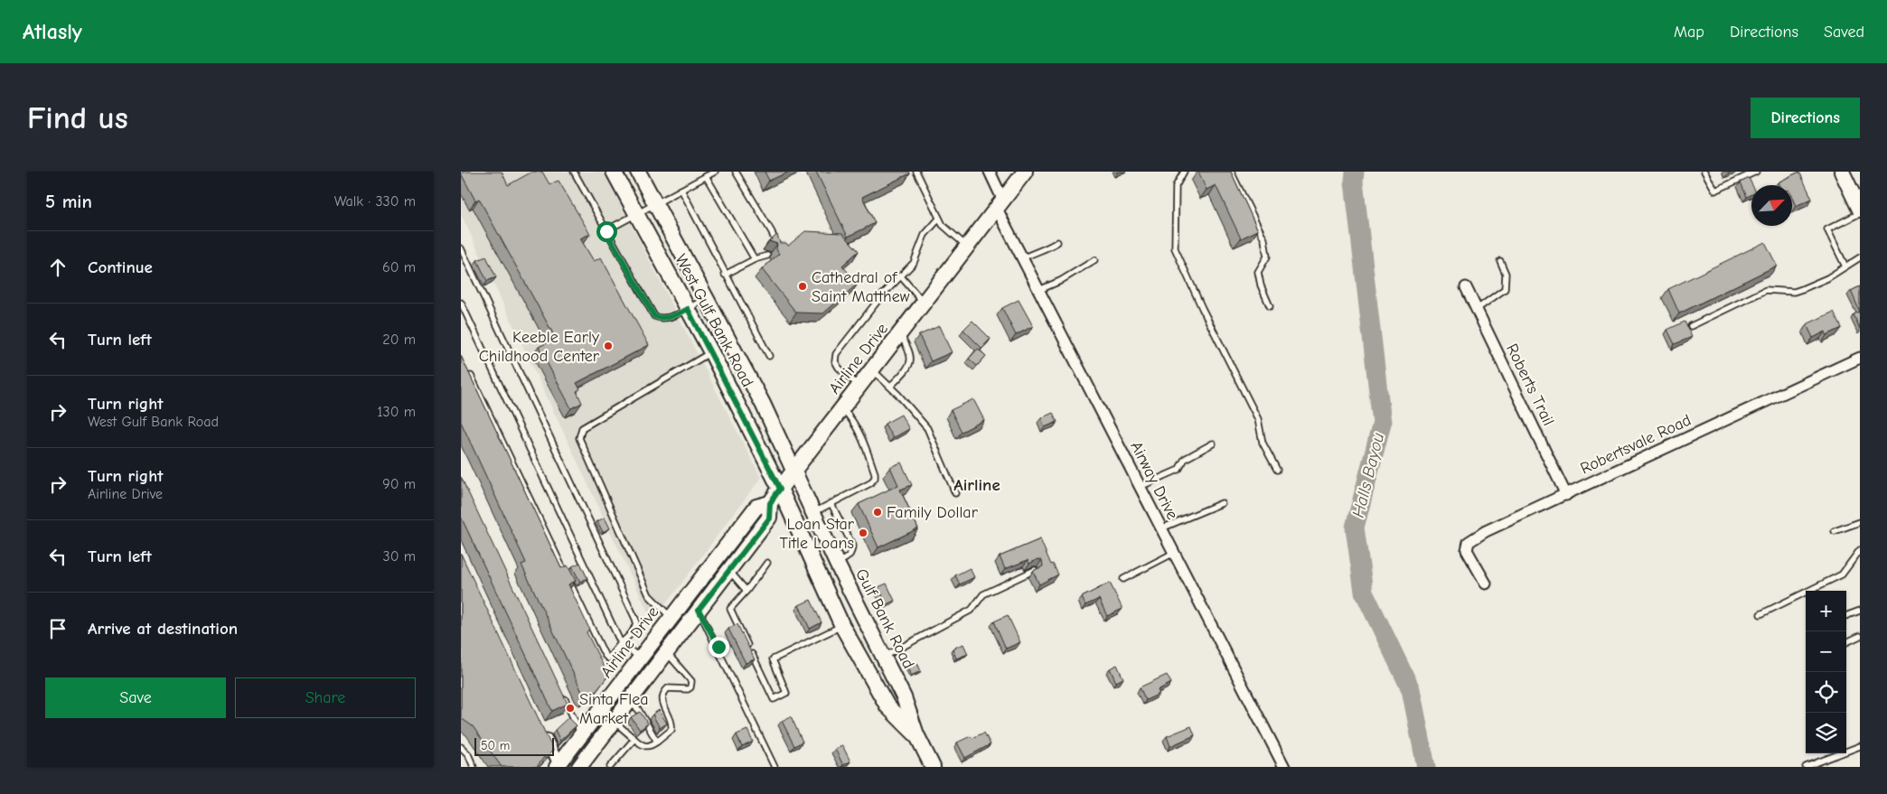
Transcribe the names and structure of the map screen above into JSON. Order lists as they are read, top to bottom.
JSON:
{
  "streets": {
    "main road": ["West Gulf Bank Road", "Airline Drive", "Gulf Bank Road"],
    "street": ["Roberts Trail", "Robertsvale Road", "Airway Drive"]
  },
  "crossings": [
    ["West Gulf Bank Road", "Airline Drive"],
    ["West Gulf Bank Road", "Gulf Bank Road"],
    ["Airline Drive", "Airway Drive"],
    ["Airline Drive", "Gulf Bank Road"],
    ["Roberts Trail", "Robertsvale Road"]
  ],
  "districts": ["Airline"],
  "water": ["Halls Bayou"],
  "places": [
    "Cathedral of Saint Matthew",
    "Keeble Early Childhood Center",
    "Family Dollar",
    "Loan Star Title Loans",
    "Sinta Flea Market"
  ],
  "scale_bar": "50 m",
  "north": "top right",
  "page": {
    "header": "Atlasly",
    "nav": ["Map", "Directions", "Saved"],
    "buttons": [
      "Directions",
      ["Save", "Share"]
    ],
    "title": "Find us",
    "heading": ["5 min", "Walk · 330 m"],
    "list": [
      ["Continue", "60 m"],
      ["Turn left", "20 m"],
      ["Turn right", "West Gulf Bank Road", "130 m"],
      ["Turn right", "Airline Drive", "90 m"],
      ["Turn left", "30 m"],
      "Arrive at destination"
    ],
    "map_buttons": ["+", "−"],
    "scale": "50 m"
  }
}
